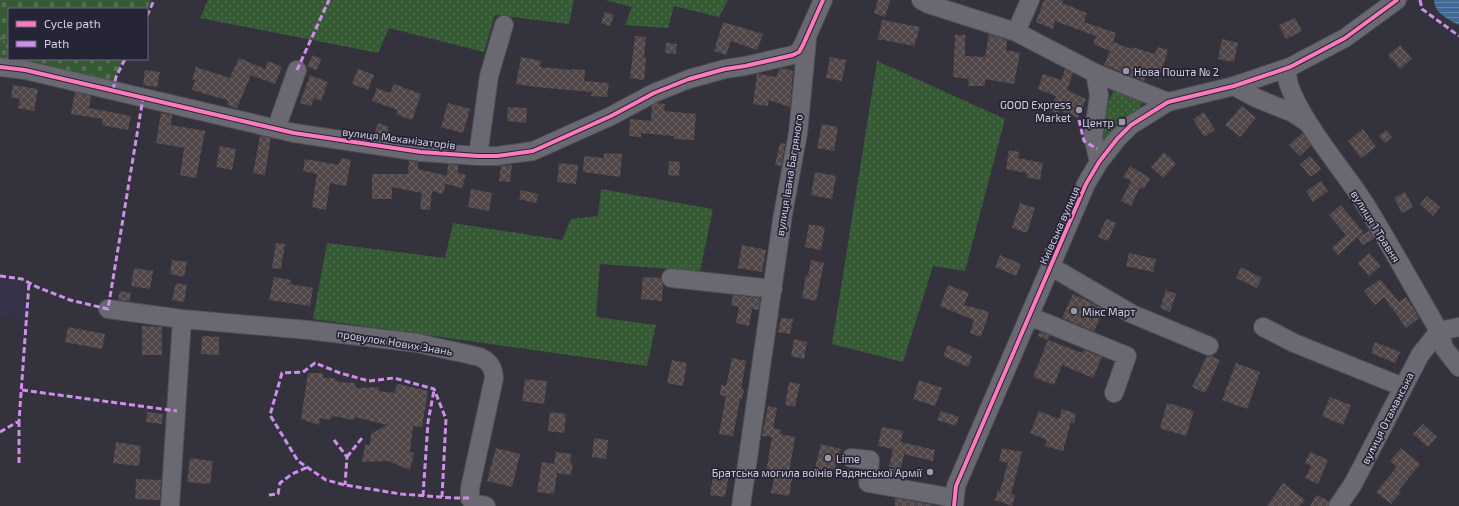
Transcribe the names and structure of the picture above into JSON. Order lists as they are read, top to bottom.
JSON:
{
  "streets": {
    "street": [
      "вулиця Механізаторів",
      "вулиця Івана Багряного",
      "Київська вулиця",
      "вулиця 1 Травня",
      "провулок Нових Знань",
      "вулиця Отаманська"
    ]
  },
  "crossings": [
    ["вулиця Механізаторів", "вулиця Івана Багряного"],
    ["вулиця 1 Травня", "вулиця Отаманська"]
  ],
  "places": {
    "other": [
      "Нова Пошта № 2",
      "GOOD Express Market",
      "Мікс Март",
      "Lime",
      "Братська могила воїнів Радянської Армії"
    ],
    "transit": ["Центр"]
  },
  "legend": ["Cycle path", "Path"]
}
